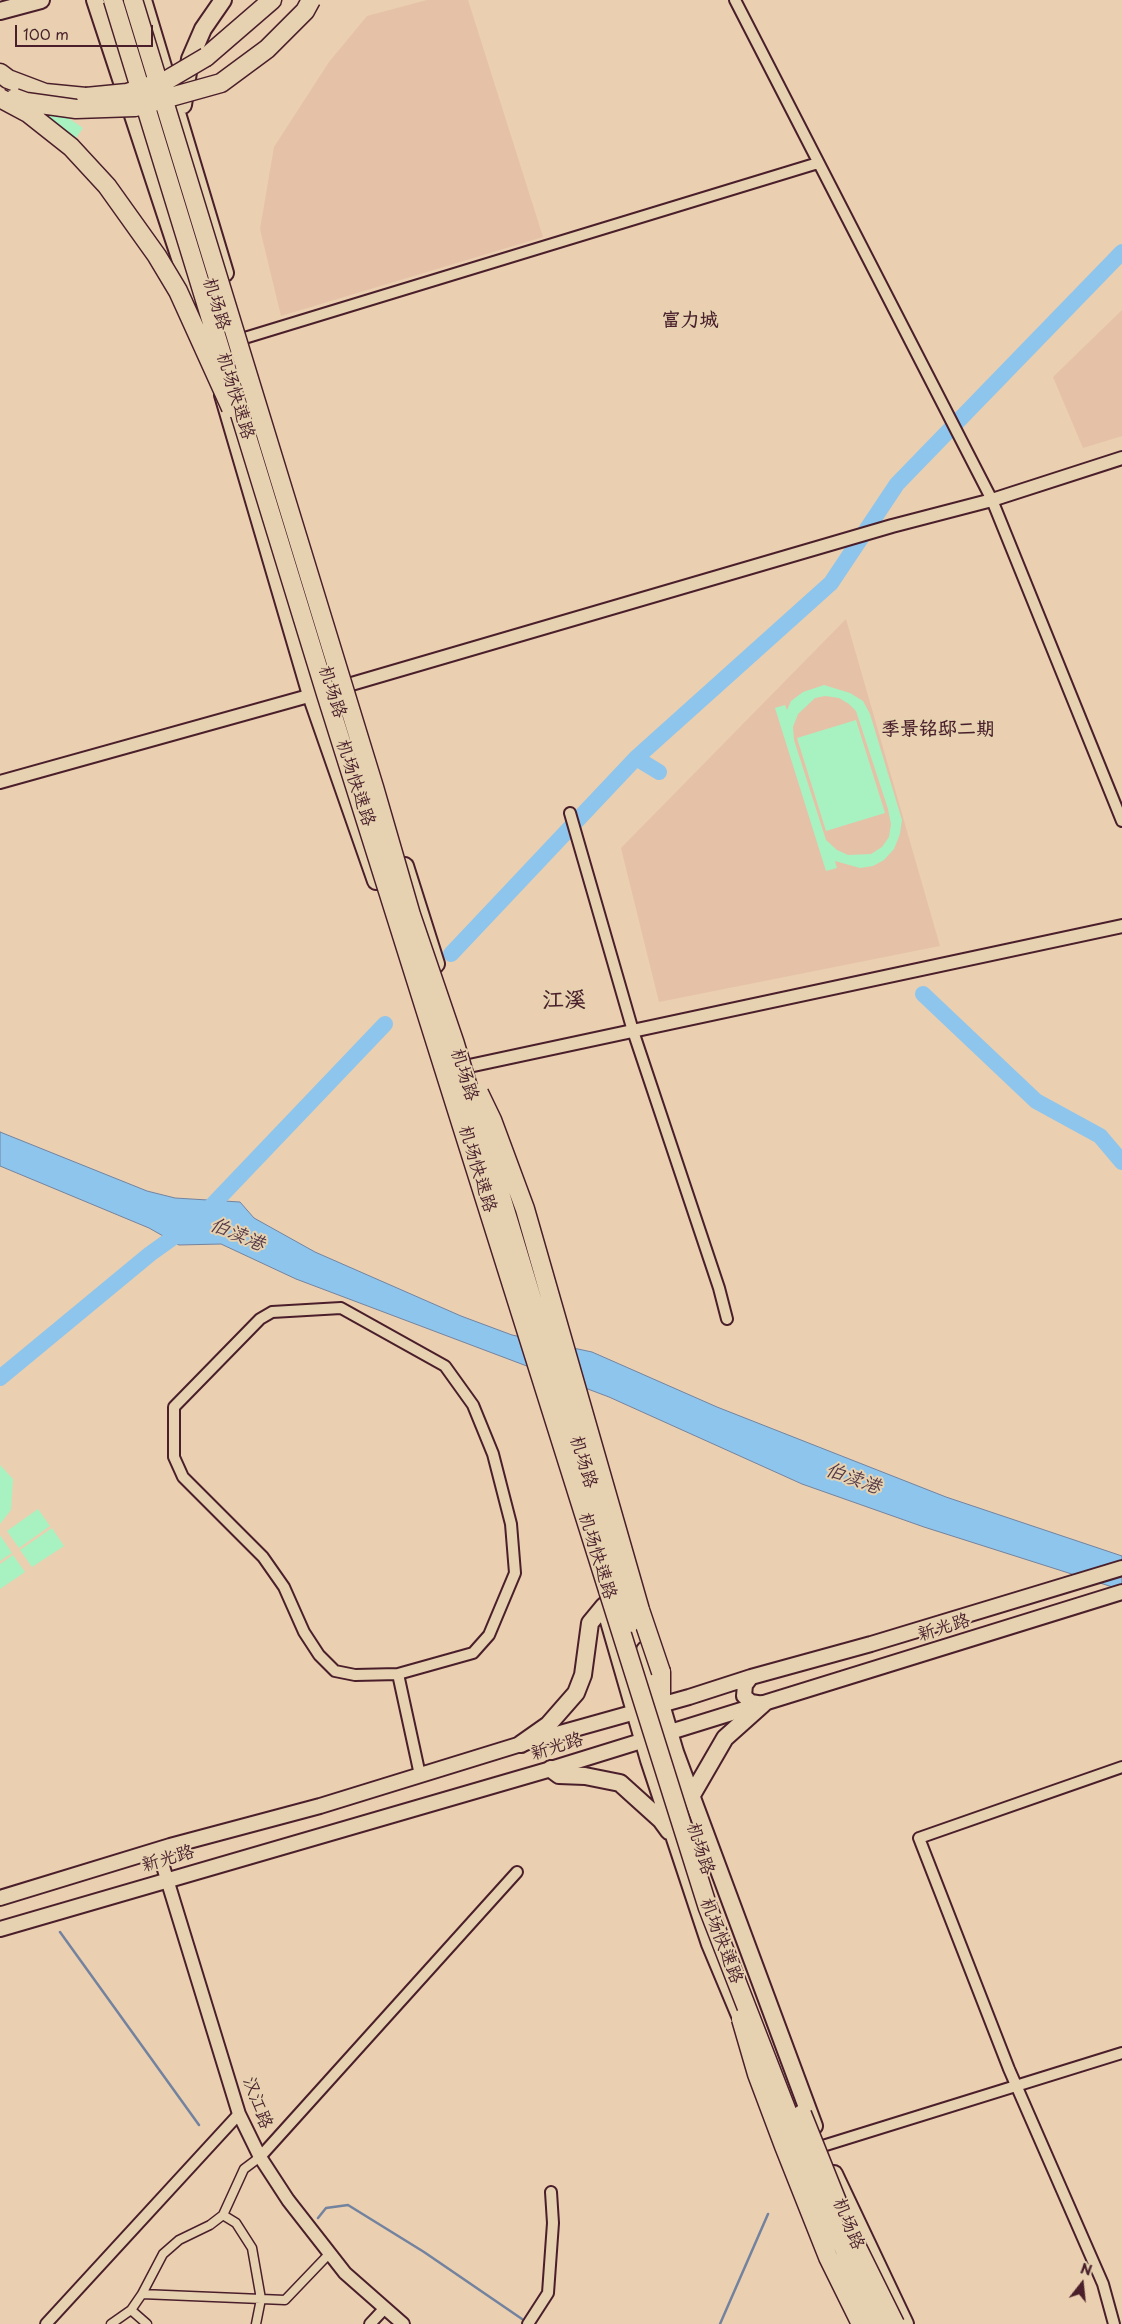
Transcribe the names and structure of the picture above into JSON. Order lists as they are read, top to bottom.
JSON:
{
  "streets": {
    "highway": ["机场快速路"],
    "main road": ["机场路", "新光路"],
    "street": ["汉江路"]
  },
  "crossings": [
    ["机场路", "机场快速路"],
    ["机场路", "新光路"],
    ["新光路", "汉江路"]
  ],
  "districts": ["富力城", "季景铭邸二期", "江溪"],
  "water": ["伯渎港"],
  "scale_bar": "100 m",
  "north": "top"
}
